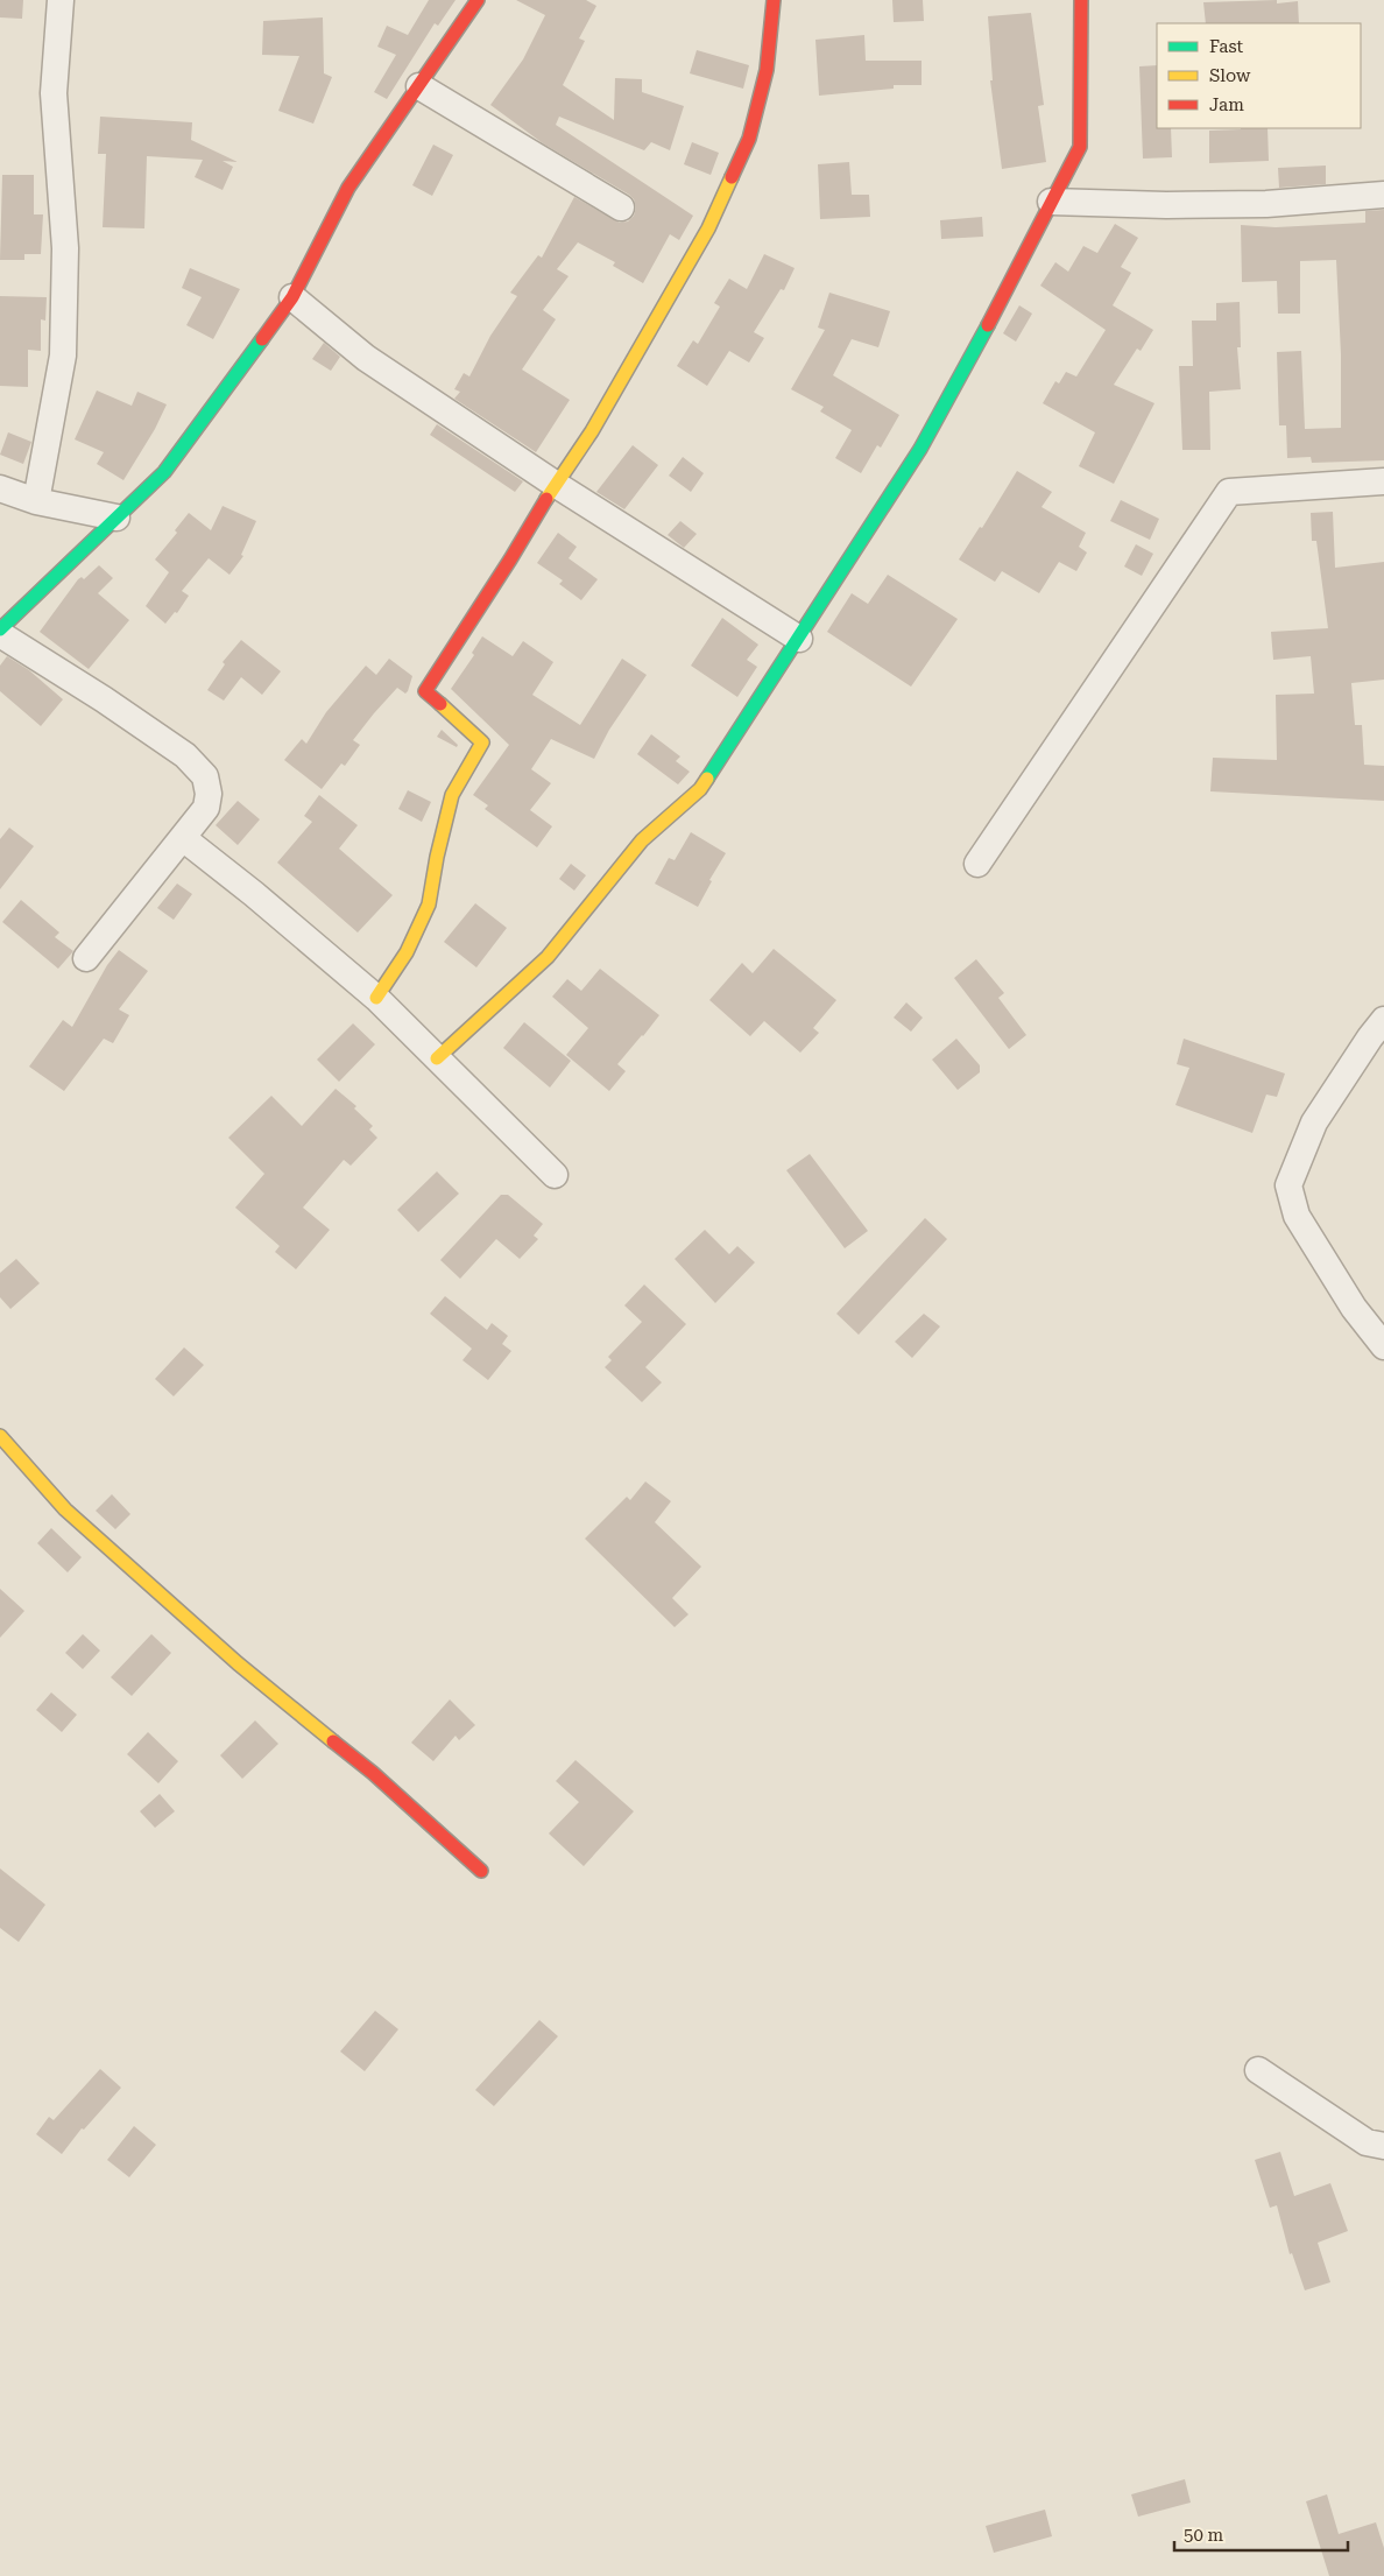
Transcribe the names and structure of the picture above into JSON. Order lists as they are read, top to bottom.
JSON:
{
  "legend": ["Fast", "Slow", "Jam"],
  "scale_bar": "50 m"
}
